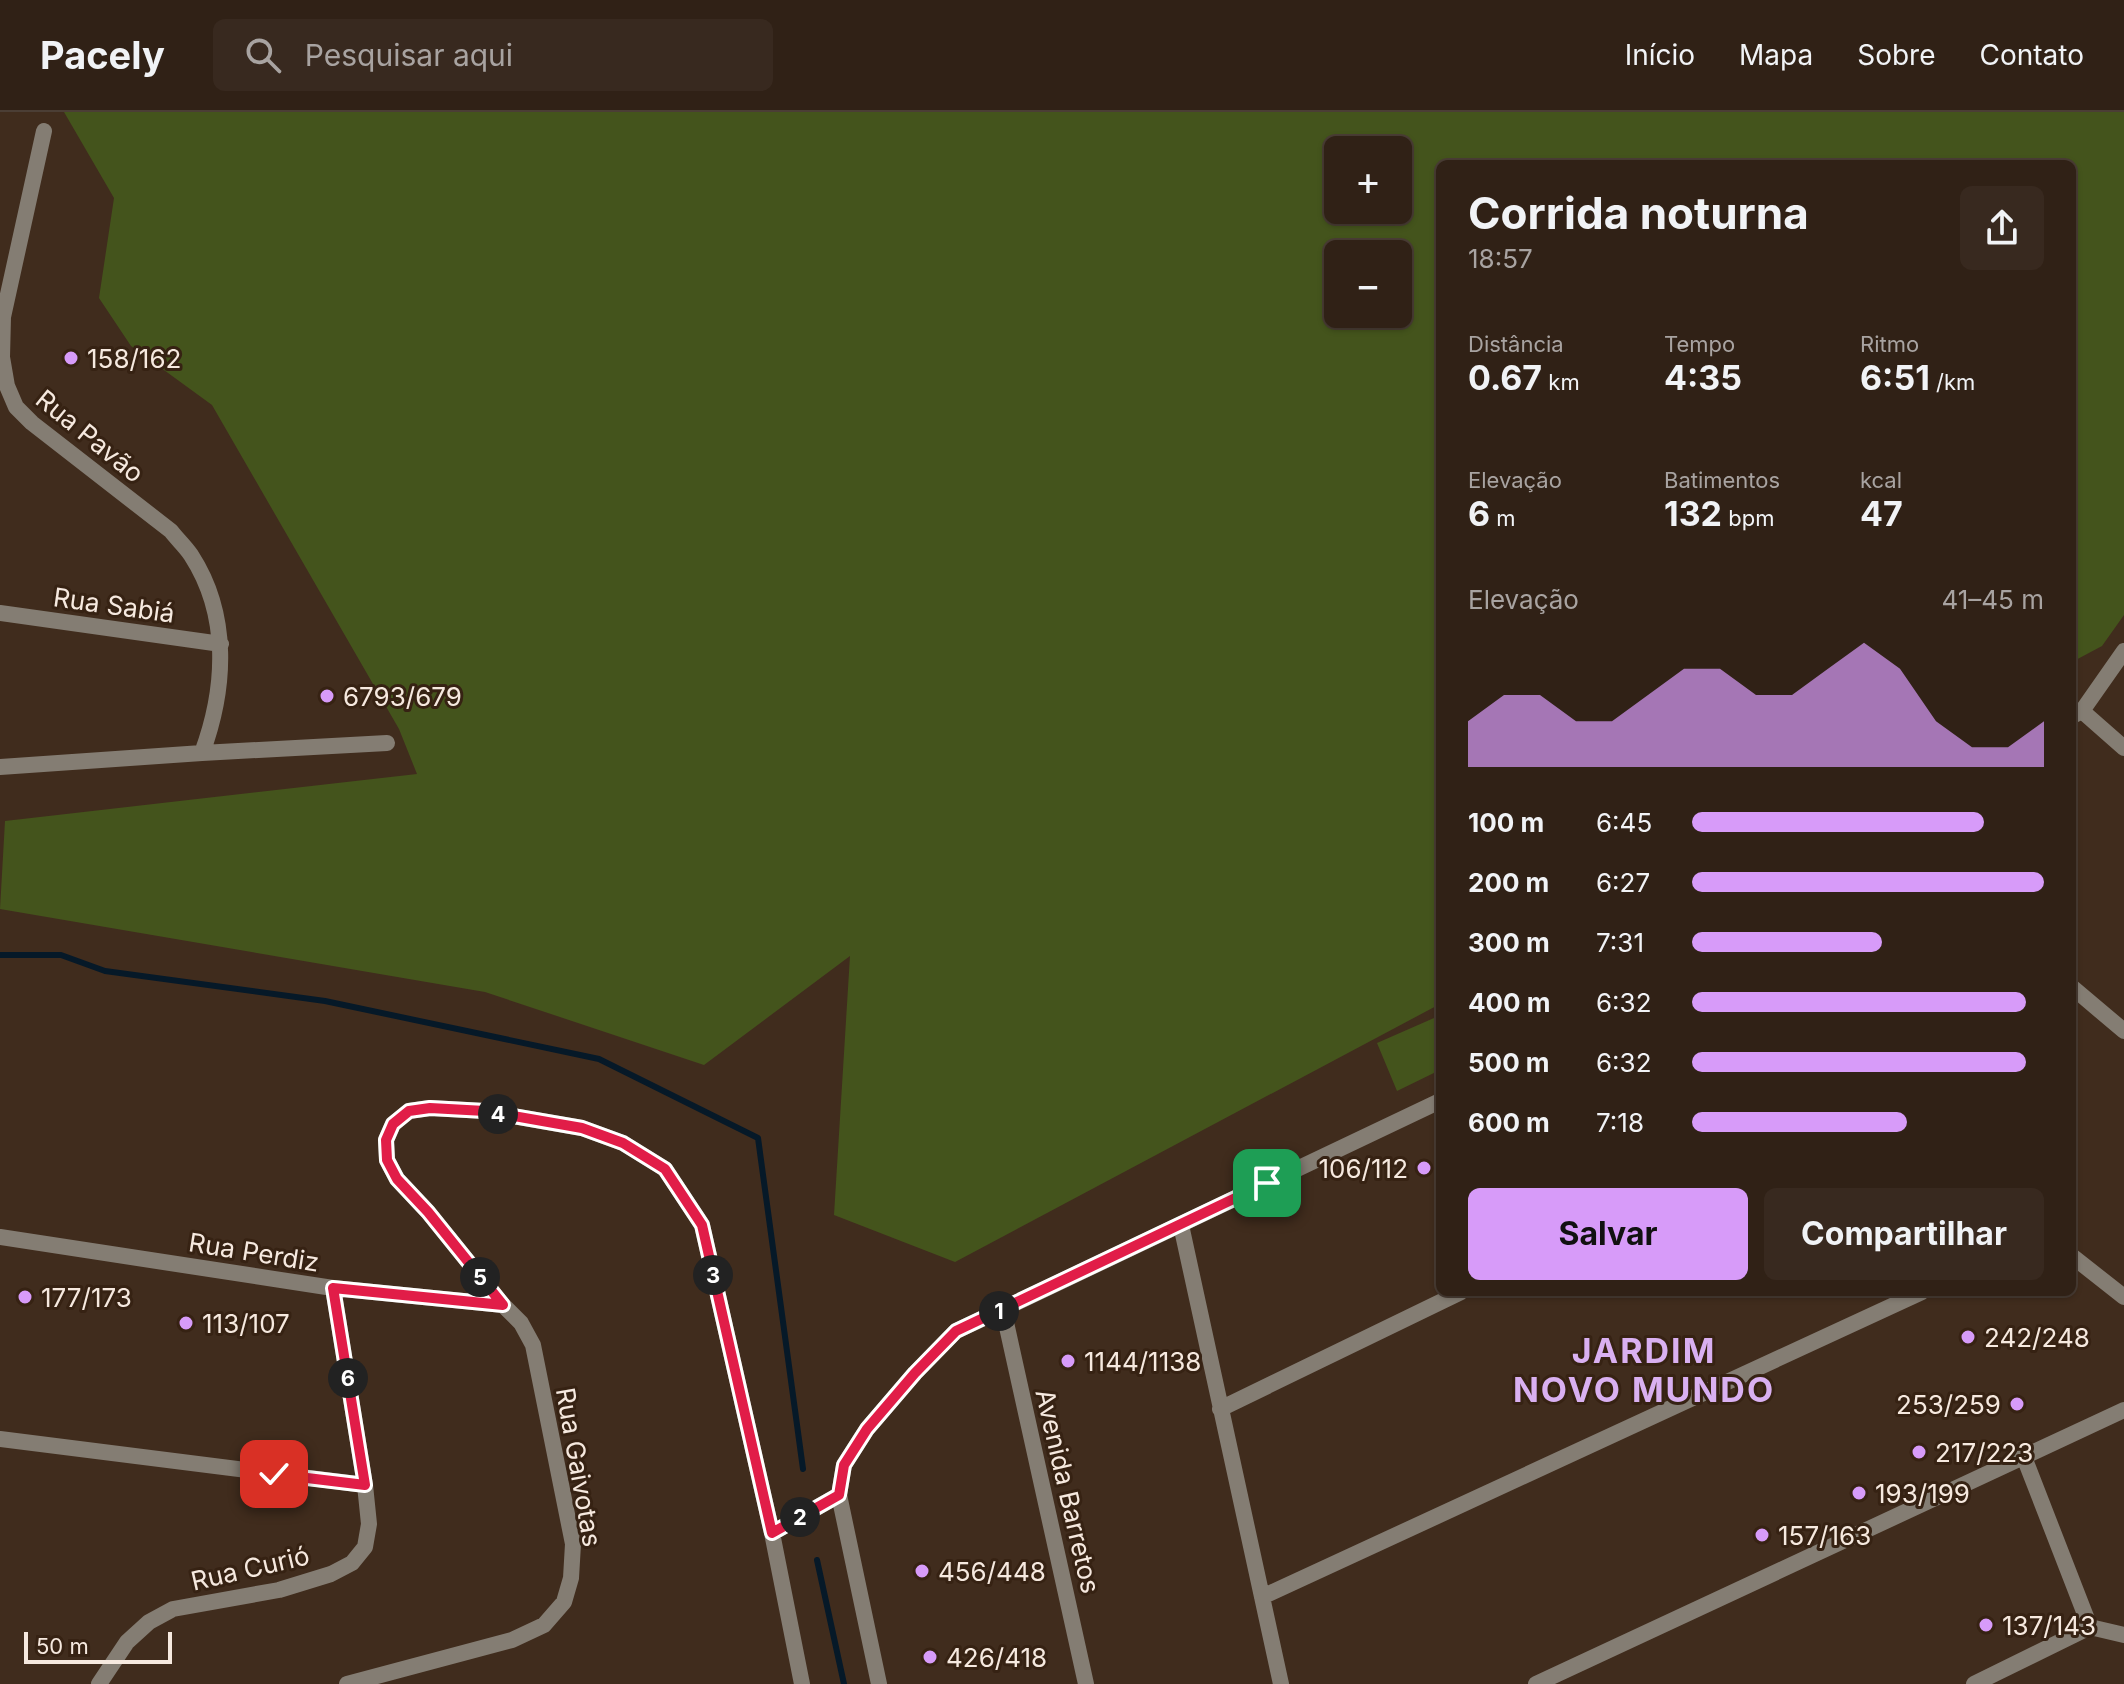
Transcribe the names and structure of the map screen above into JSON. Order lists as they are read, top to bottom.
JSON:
{
  "streets": {
    "street": [
      "Rua Pavão",
      "Rua Sabiá",
      "Rua Perdiz",
      "Rua Gaivotas",
      "Avenida Barretos",
      "Rua Curió"
    ]
  },
  "crossings": [
    ["Rua Pavão", "Rua Sabiá"],
    ["Rua Perdiz", "Rua Gaivotas"],
    ["Rua Perdiz", "Rua Curió"]
  ],
  "districts": ["JARDIM NOVO MUNDO"],
  "places": [
    "158/162",
    "6793/679",
    "106/112",
    "177/173",
    "113/107",
    "242/248",
    "1144/1138",
    "253/259",
    "217/223",
    "193/199",
    "157/163",
    "456/448",
    "137/143",
    "426/418"
  ],
  "scale_bar": "50 m",
  "page": {
    "header": "Pacely",
    "search": "Pesquisar aqui",
    "nav": [
      "Início",
      "Mapa",
      "Sobre",
      "Contato"
    ],
    "map_buttons": ["+", "−"],
    "heading": ["Corrida noturna", "18:57"],
    "stats": [
      ["Distância", "0.67 km"],
      ["Tempo", "4:35"],
      ["Ritmo", "6:51 /km"],
      ["Elevação", "6 m"],
      ["Batimentos", "132 bpm"],
      ["kcal", "47"]
    ],
    "chart": ["Elevação", "41–45 m"],
    "list": [
      {
        "name": "100 m",
        "note": "6:45"
      },
      {
        "name": "200 m",
        "note": "6:27"
      },
      {
        "name": "300 m",
        "note": "7:31"
      },
      {
        "name": "400 m",
        "note": "6:32"
      },
      {
        "name": "500 m",
        "note": "6:32"
      },
      {
        "name": "600 m",
        "note": "7:18"
      }
    ],
    "pins": [
      "4",
      "3",
      "5",
      "1",
      "6",
      "2"
    ],
    "buttons": ["Salvar", "Compartilhar"],
    "scale": "50 m"
  }
}
